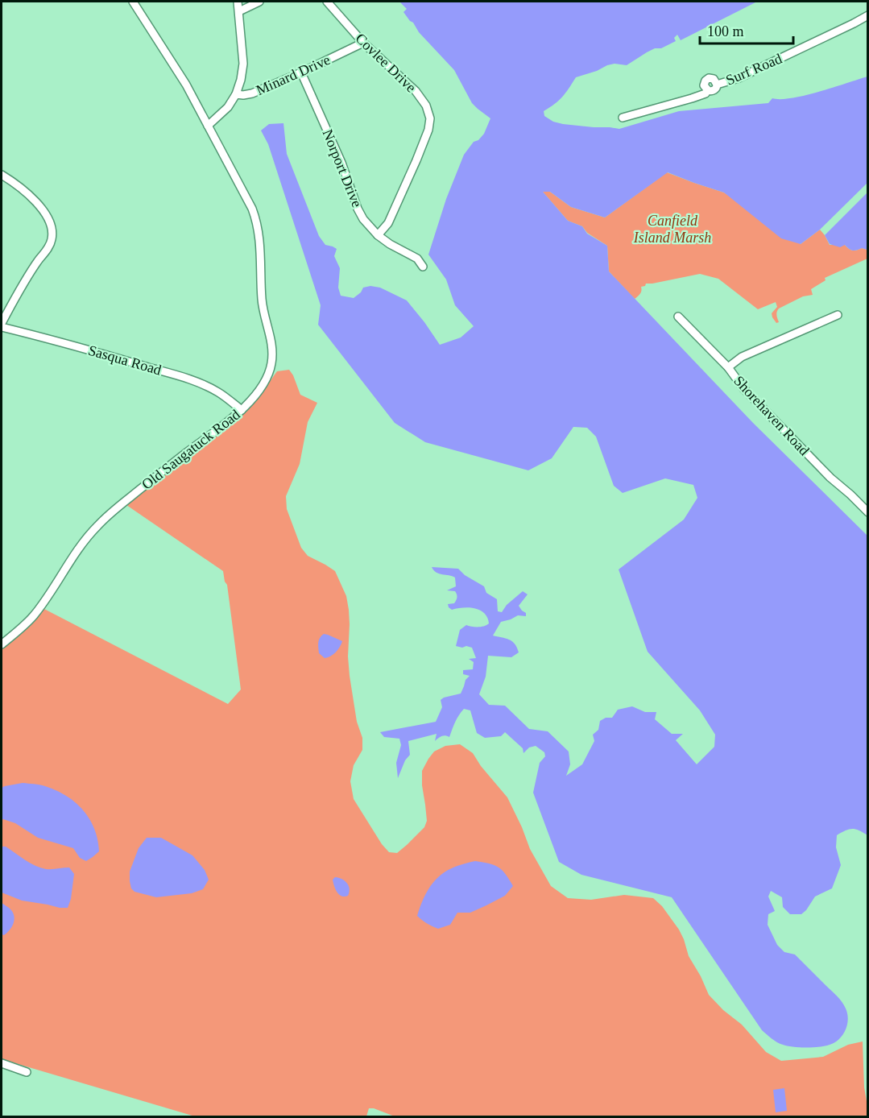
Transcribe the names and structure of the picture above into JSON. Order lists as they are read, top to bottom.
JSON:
{
  "streets": {
    "street": [
      "Covlee Drive",
      "Surf Road",
      "Minard Drive",
      "Norport Drive",
      "Sasqua Road",
      "Shorehaven Road",
      "Old Saugatuck Road"
    ]
  },
  "crossings": [
    ["Covlee Drive", "Minard Drive"],
    ["Covlee Drive", "Norport Drive"],
    ["Minard Drive", "Norport Drive"],
    ["Minard Drive", "Old Saugatuck Road"],
    ["Sasqua Road", "Old Saugatuck Road"]
  ],
  "parks": ["Canfield Island Marsh"],
  "scale_bar": "100 m"
}
